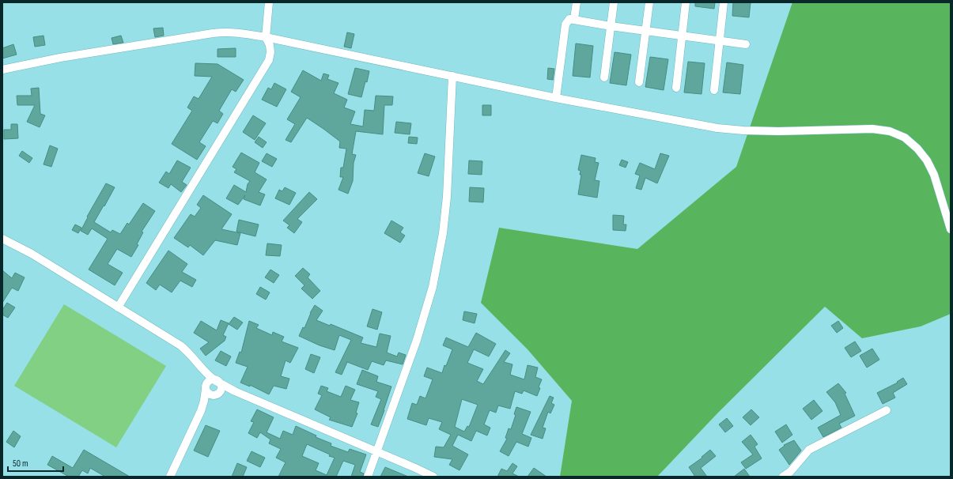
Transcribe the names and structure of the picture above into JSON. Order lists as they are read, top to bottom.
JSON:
{
  "scale_bar": "50 m"
}
